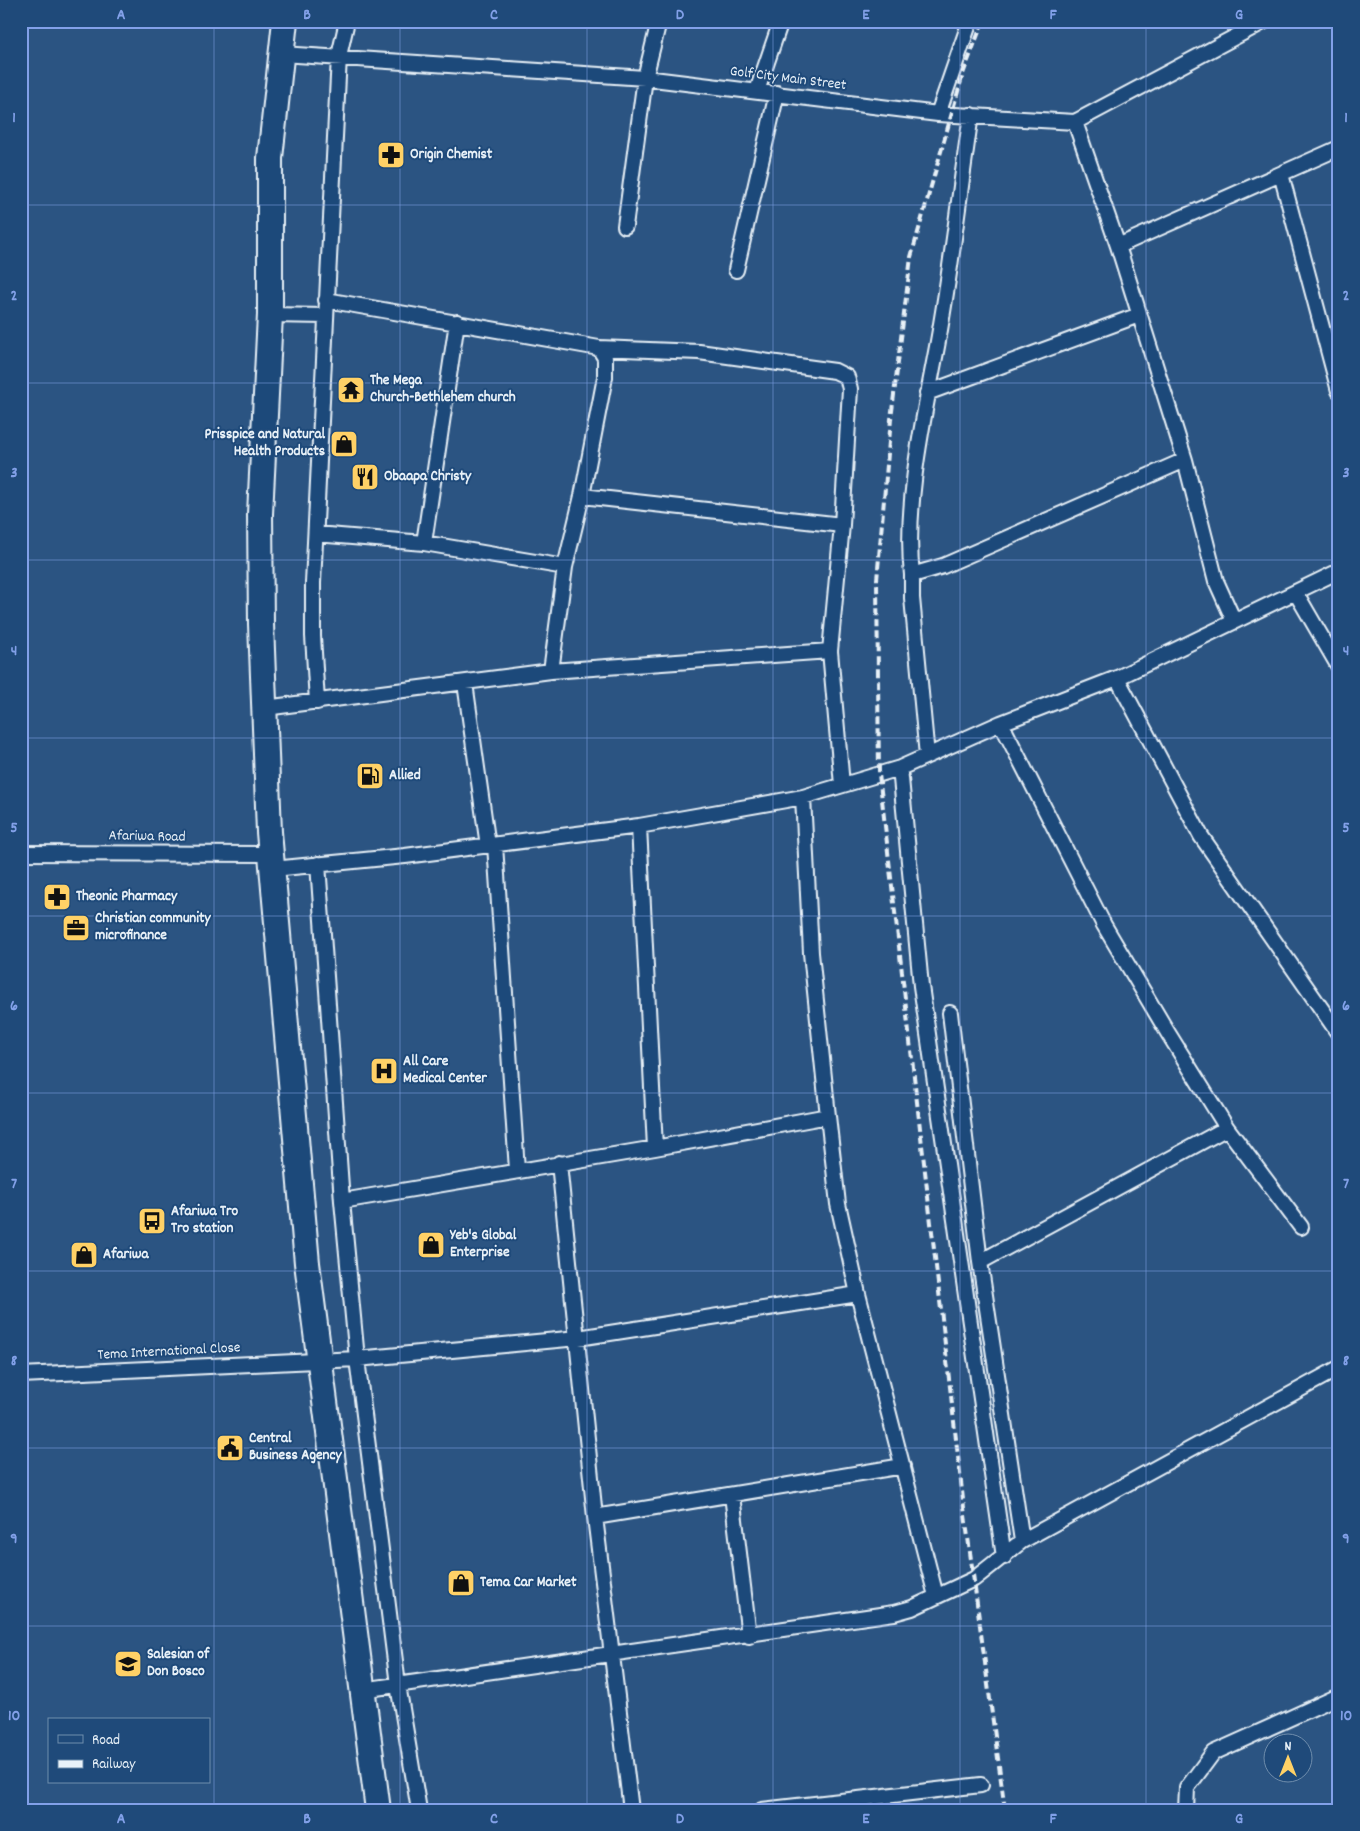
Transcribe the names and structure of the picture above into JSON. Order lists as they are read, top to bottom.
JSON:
{
  "streets": {
    "street": ["Golf City Main Street", "Afariwa Road", "Tema International Close"]
  },
  "places": {
    "pharmacy": ["Origin Chemist", "Theonic Pharmacy"],
    "temple": ["The Mega Church-Bethlehem church"],
    "shop": [
      "Prisspice and Natural Health Products",
      "Yeb's Global Enterprise",
      "Afariwa",
      "Tema Car Market"
    ],
    "restaurant": ["Obaapa Christy"],
    "fuel station": ["Allied"],
    "office": ["Christian community microfinance"],
    "hospital": ["All Care Medical Center"],
    "bus stop": ["Afariwa Tro Tro station"],
    "public building": ["Central Business Agency"],
    "school or university": ["Salesian of Don Bosco"]
  },
  "legend": ["Road", "Railway"],
  "north": "top",
  "grid": {
    "columns": [
      "A",
      "B",
      "C",
      "D",
      "E",
      "F",
      "G"
    ],
    "rows": [
      "1",
      "2",
      "3",
      "4",
      "5",
      "6",
      "7",
      "8",
      "9",
      "10"
    ]
  }
}
